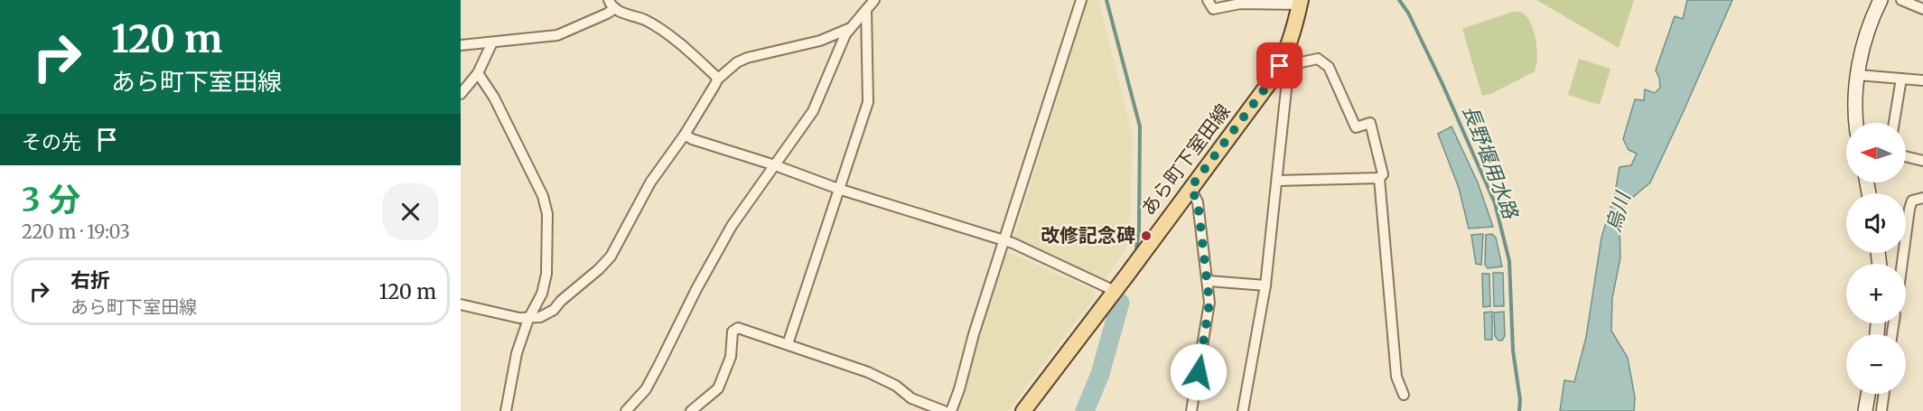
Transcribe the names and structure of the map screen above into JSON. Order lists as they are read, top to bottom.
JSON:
{
  "streets": {
    "main road": ["あら町下室田線"]
  },
  "water": ["長野堰用水路", "烏川"],
  "places": ["改修記念碑"],
  "north": "left",
  "page": {
    "turn": ["120 m", "あら町下室田線"],
    "then": "その先",
    "map_buttons": ["+", "−"],
    "heading": ["3 分", "220 m · 19:03"],
    "list": [
      {
        "name": "右折",
        "note": "あら町下室田線",
        "value": "120 m"
      }
    ]
  }
}
